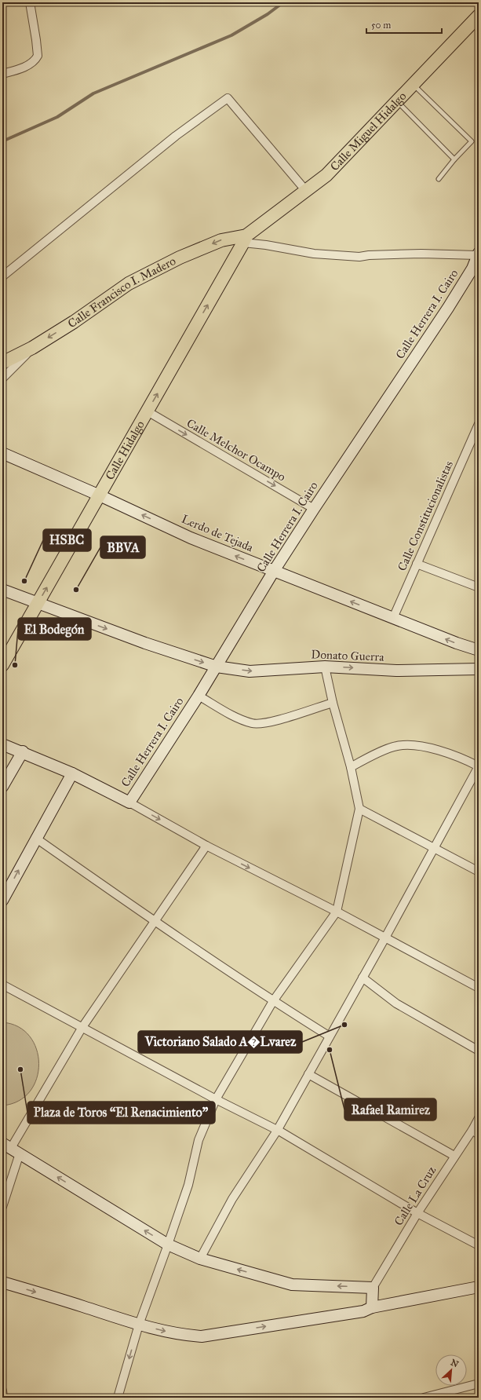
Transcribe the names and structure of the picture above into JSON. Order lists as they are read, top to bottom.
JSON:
{
  "streets": {
    "main road": ["Calle Miguel Hidalgo", "Calle Francisco I. Madero", "Calle Hidalgo"],
    "street": [
      "Calle Herrera I. Cairo",
      "Calle Melchor Ocampo",
      "Calle Constitucionalistas",
      "Lerdo de Tejada",
      "Donato Guerra",
      "Calle La Cruz"
    ]
  },
  "crossings": [
    ["Calle Miguel Hidalgo", "Calle Francisco I. Madero"],
    ["Calle Miguel Hidalgo", "Calle Hidalgo"],
    ["Calle Francisco I. Madero", "Calle Hidalgo"],
    ["Calle Herrera I. Cairo", "Calle Melchor Ocampo"],
    ["Calle Herrera I. Cairo", "Lerdo de Tejada"],
    ["Calle Herrera I. Cairo", "Donato Guerra"],
    ["Calle Melchor Ocampo", "Calle Hidalgo"],
    ["Calle Hidalgo", "Lerdo de Tejada"],
    ["Calle Hidalgo", "Donato Guerra"],
    ["Calle Constitucionalistas", "Lerdo de Tejada"]
  ],
  "one_way": [
    "Calle Francisco I. Madero",
    "Calle Melchor Ocampo",
    "Calle Hidalgo",
    "Lerdo de Tejada"
  ],
  "places": [
    "HSBC",
    "BBVA",
    "El Bodegón",
    "Victoriano Salado A�Lvarez",
    "Rafael Ramirez",
    "Plaza de Toros “El Renacimiento”"
  ],
  "scale_bar": "50 m",
  "north": "top right"
}
